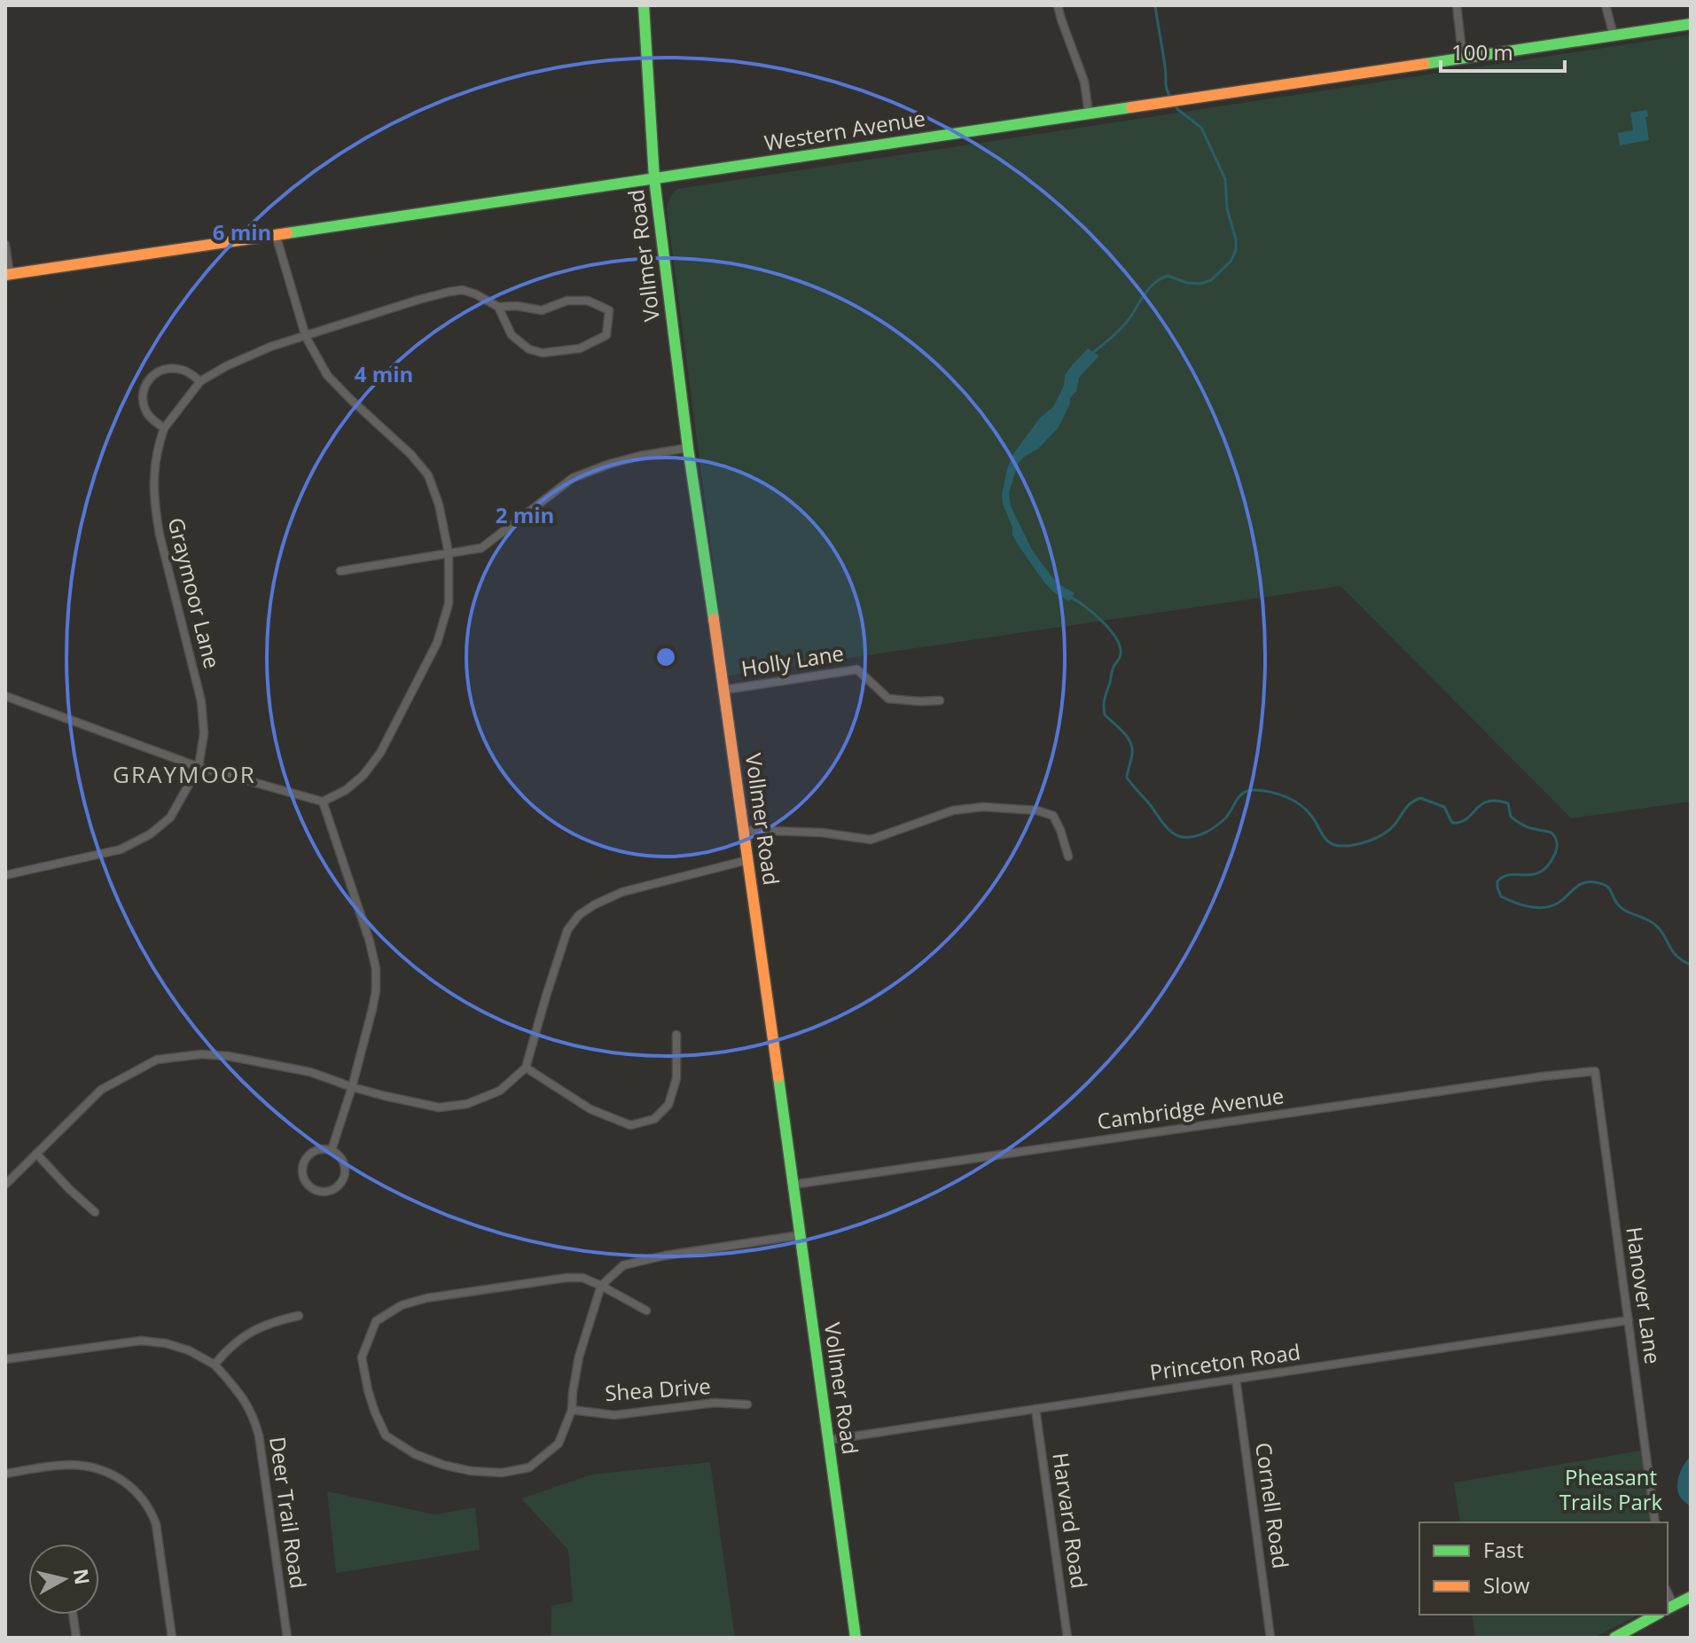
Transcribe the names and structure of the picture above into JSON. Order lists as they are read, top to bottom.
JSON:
{
  "streets": {
    "main road": ["Western Avenue", "Vollmer Road"],
    "street": [
      "Graymoor Lane",
      "Holly Lane",
      "Cambridge Avenue",
      "Hanover Lane",
      "Princeton Road",
      "Shea Drive",
      "Cornell Road",
      "Deer Trail Road",
      "Harvard Road"
    ]
  },
  "crossings": [
    ["Western Avenue", "Vollmer Road"],
    ["Vollmer Road", "Holly Lane"],
    ["Vollmer Road", "Cambridge Avenue"],
    ["Vollmer Road", "Princeton Road"],
    ["Cambridge Avenue", "Hanover Lane"],
    ["Hanover Lane", "Princeton Road"],
    ["Princeton Road", "Cornell Road"],
    ["Princeton Road", "Harvard Road"]
  ],
  "districts": ["GRAYMOOR"],
  "parks": ["Pheasant Trails Park"],
  "legend": ["Fast", "Slow"],
  "scale_bar": "100 m",
  "north": "right",
  "rings": ["6 min", "4 min", "2 min"]
}
